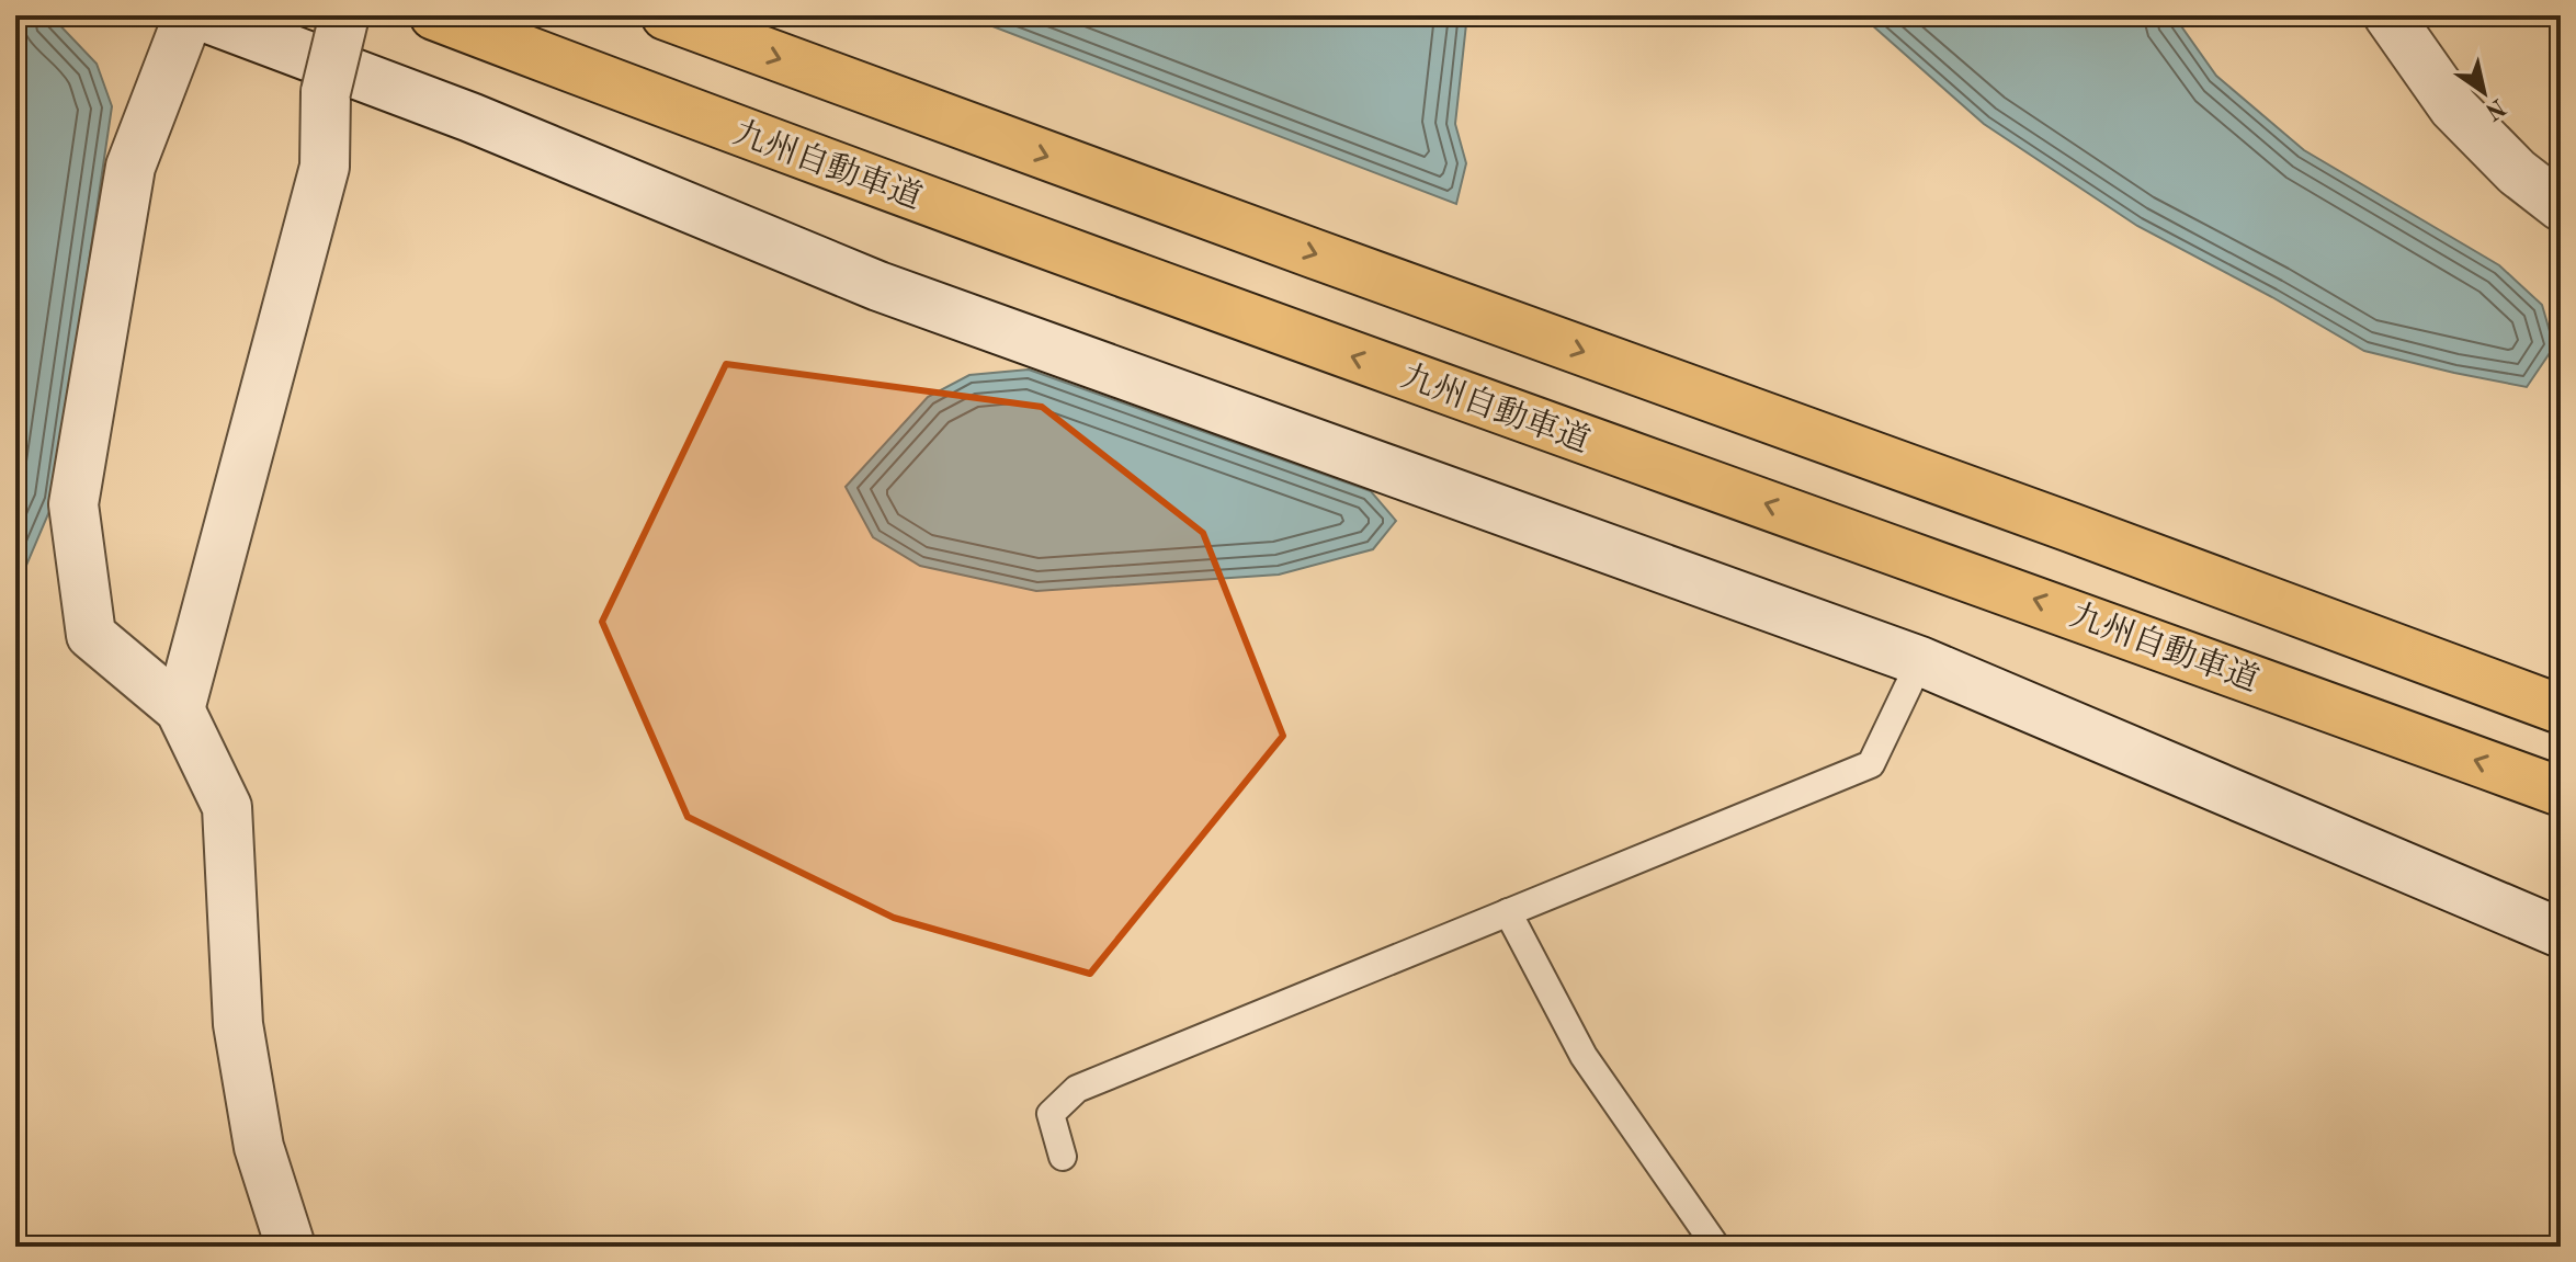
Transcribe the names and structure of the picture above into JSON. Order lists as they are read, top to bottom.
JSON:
{
  "streets": {
    "highway": ["九州自動車道"]
  },
  "north": "bottom right"
}
